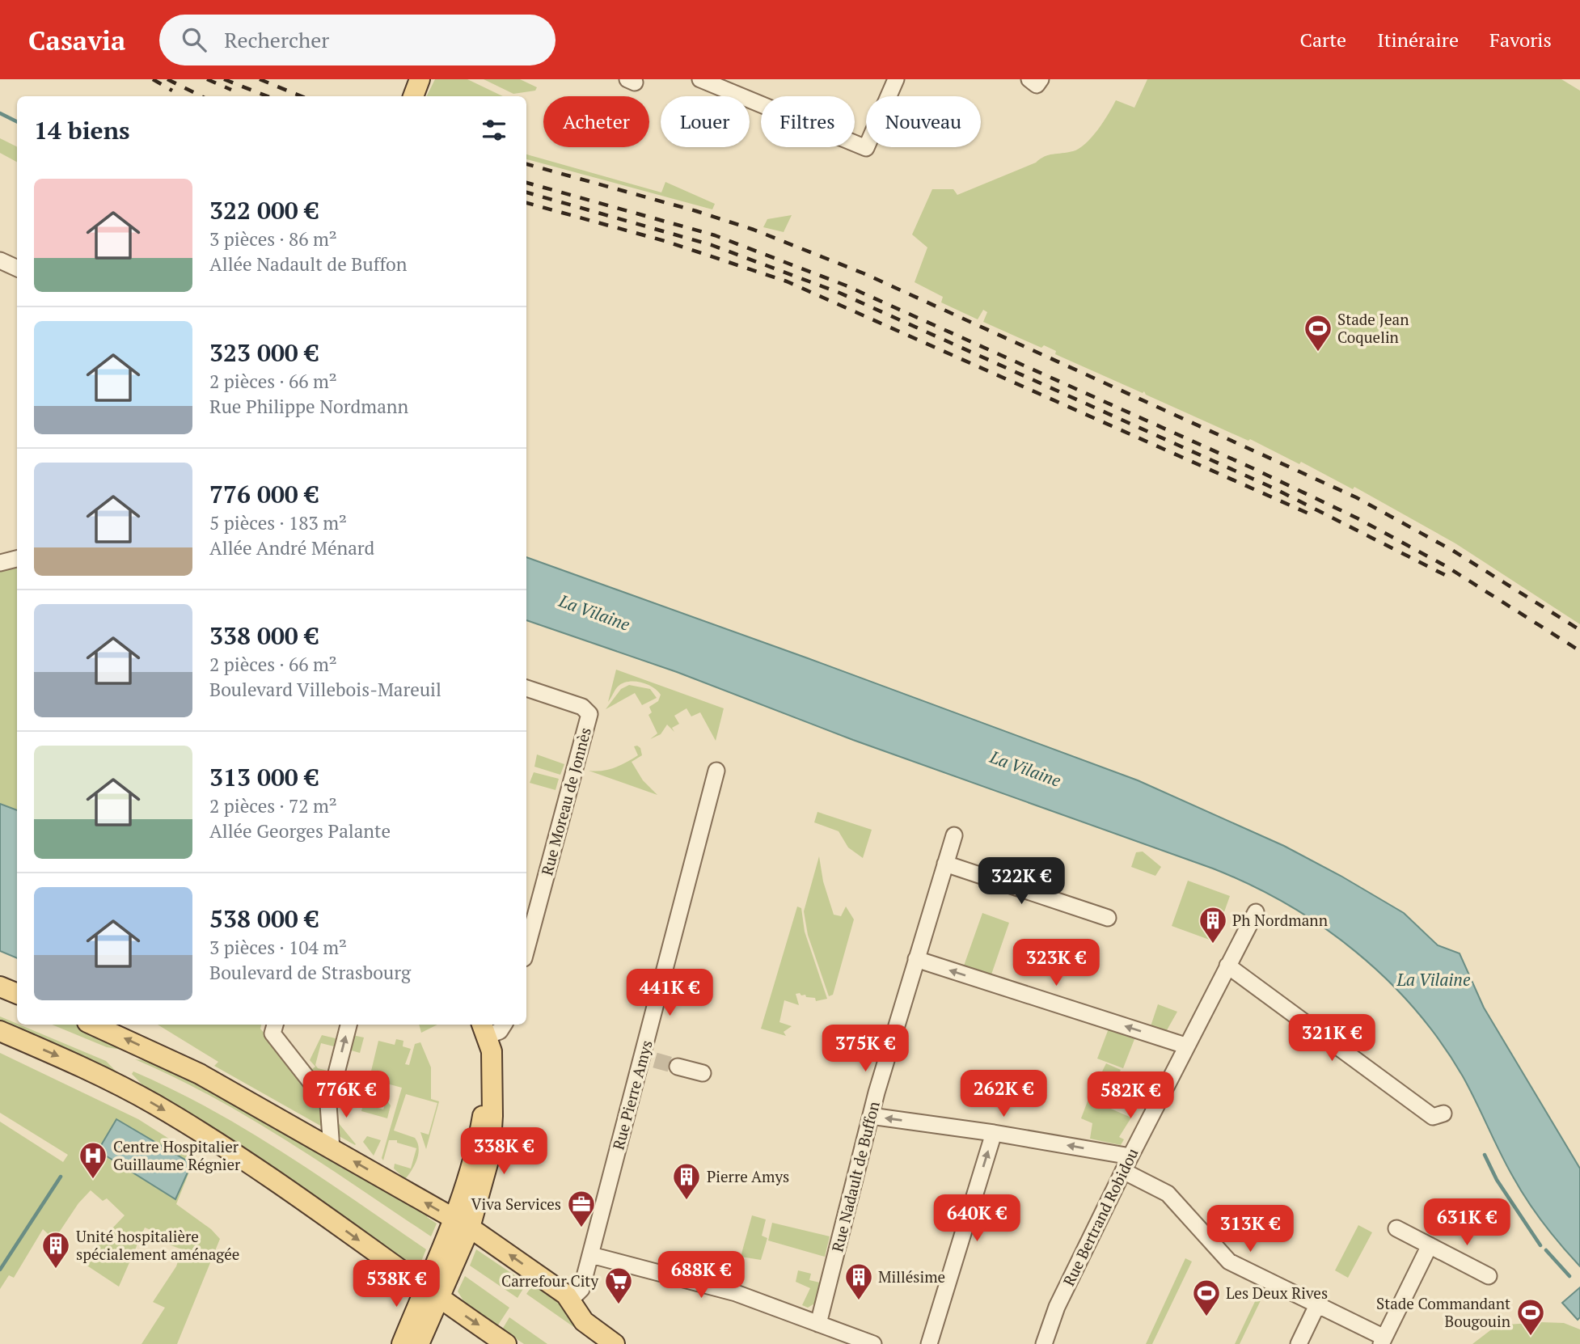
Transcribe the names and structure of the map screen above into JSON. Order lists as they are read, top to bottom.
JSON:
{
  "streets": {
    "street": [
      "Rue Moreau de Jonnès",
      "Rue Pierre Amys",
      "Rue Nadault de Buffon",
      "Rue Bertrand Robidou"
    ]
  },
  "water": ["La Vilaine"],
  "places": {
    "sports": ["Stade Jean Coquelin", "Les Deux Rives", "Stade Commandant Bougouin"],
    "building": [
      "Ph Nordmann",
      "Pierre Amys",
      "Unité hospitalière spécialement aménagée",
      "Millésime"
    ],
    "hospital": ["Centre Hospitalier Guillaume Régnier"],
    "office": ["Viva Services"],
    "supermarket": ["Carrefour City"]
  },
  "page": {
    "header": "Casavia",
    "search": "Rechercher",
    "nav": ["Carte", "Itinéraire", "Favoris"],
    "chip": [
      "Acheter",
      "Louer",
      "Filtres",
      "Nouveau"
    ],
    "heading": "14 biens",
    "list": [
      {
        "name": "322 000 €",
        "note": "3 pièces · 86 m² · Allée Nadault de Buffon"
      },
      {
        "name": "323 000 €",
        "note": "2 pièces · 66 m² · Rue Philippe Nordmann"
      },
      {
        "name": "776 000 €",
        "note": "5 pièces · 183 m² · Allée André Ménard"
      },
      {
        "name": "338 000 €",
        "note": "2 pièces · 66 m² · Boulevard Villebois-Mareuil"
      },
      {
        "name": "313 000 €",
        "note": "2 pièces · 72 m² · Allée Georges Palante"
      },
      {
        "name": "538 000 €",
        "note": "3 pièces · 104 m² · Boulevard de Strasbourg"
      }
    ],
    "price": [
      "322K €",
      "323K €",
      "441K €",
      "321K €",
      "375K €",
      "262K €",
      "776K €",
      "582K €",
      "338K €",
      "640K €",
      "631K €",
      "313K €",
      "688K €",
      "538K €"
    ]
  }
}
